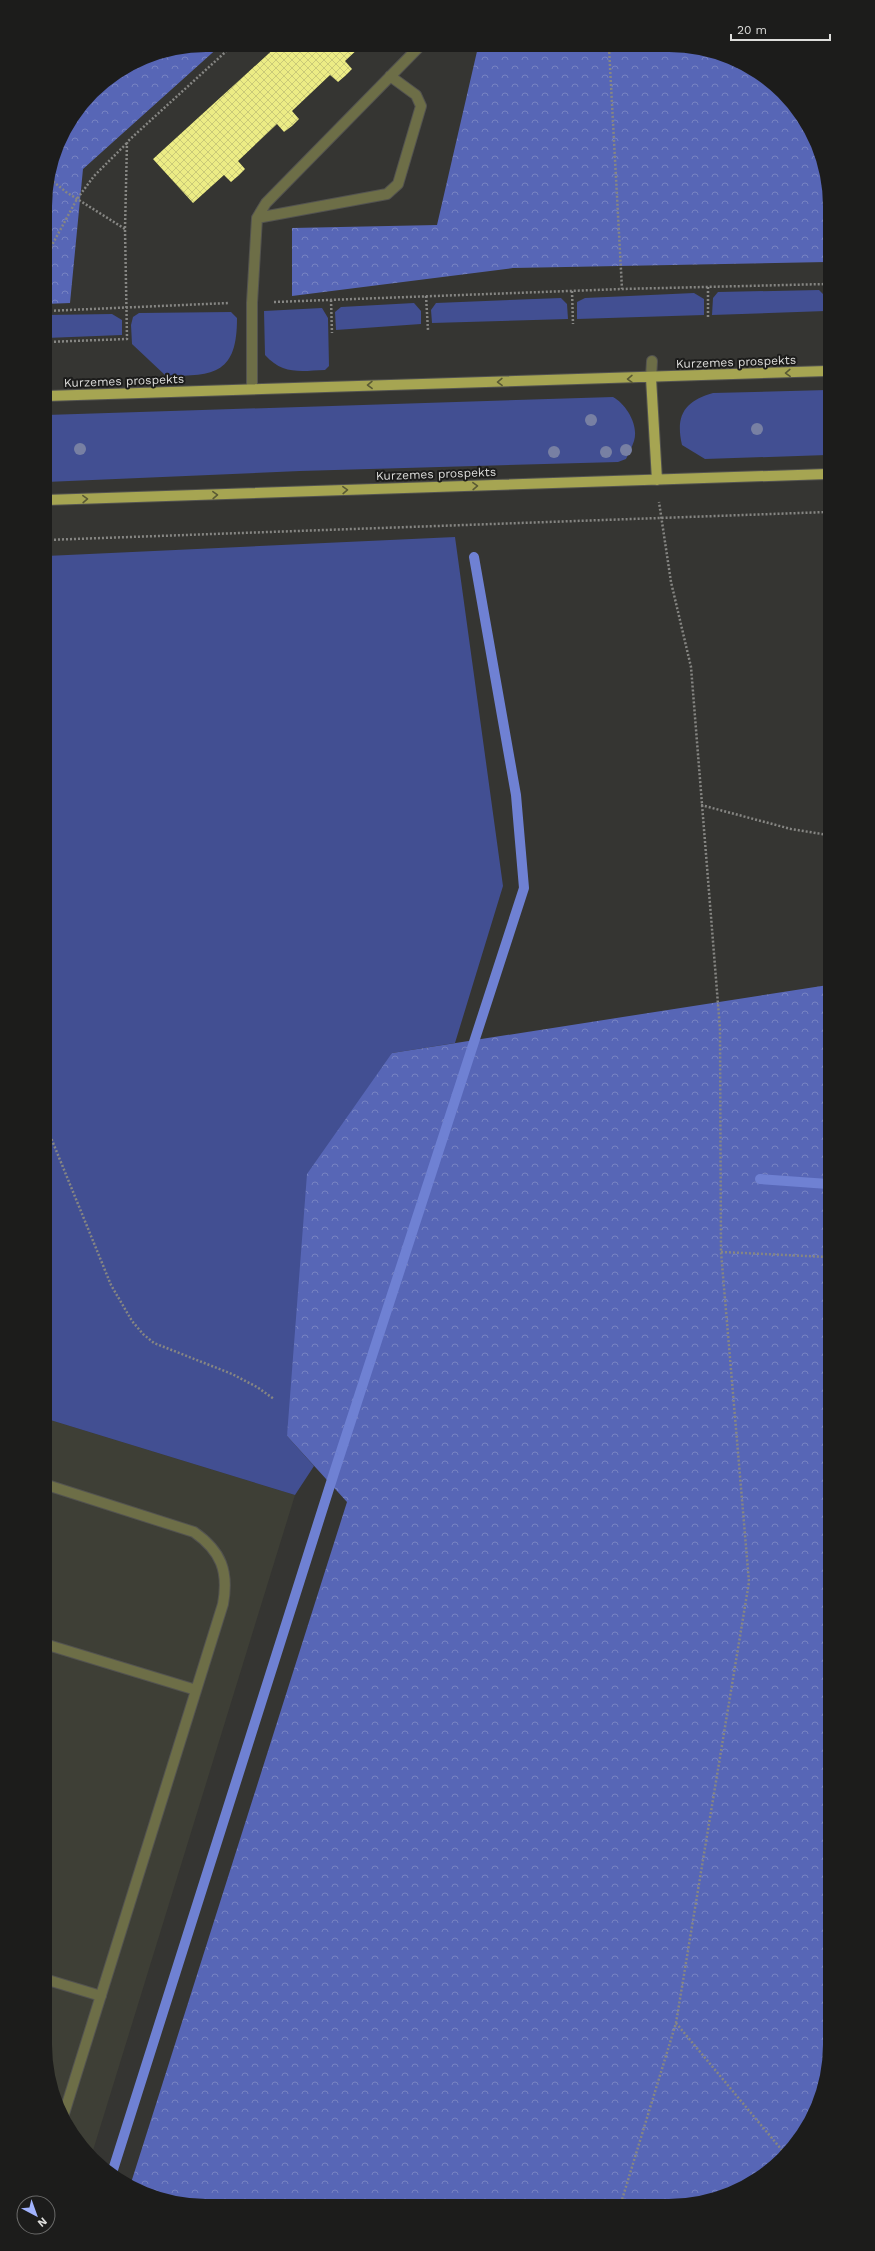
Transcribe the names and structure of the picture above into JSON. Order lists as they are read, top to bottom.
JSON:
{
  "streets": {
    "main road": ["Kurzemes prospekts"]
  },
  "scale_bar": "20 m",
  "north": "bottom right"
}
